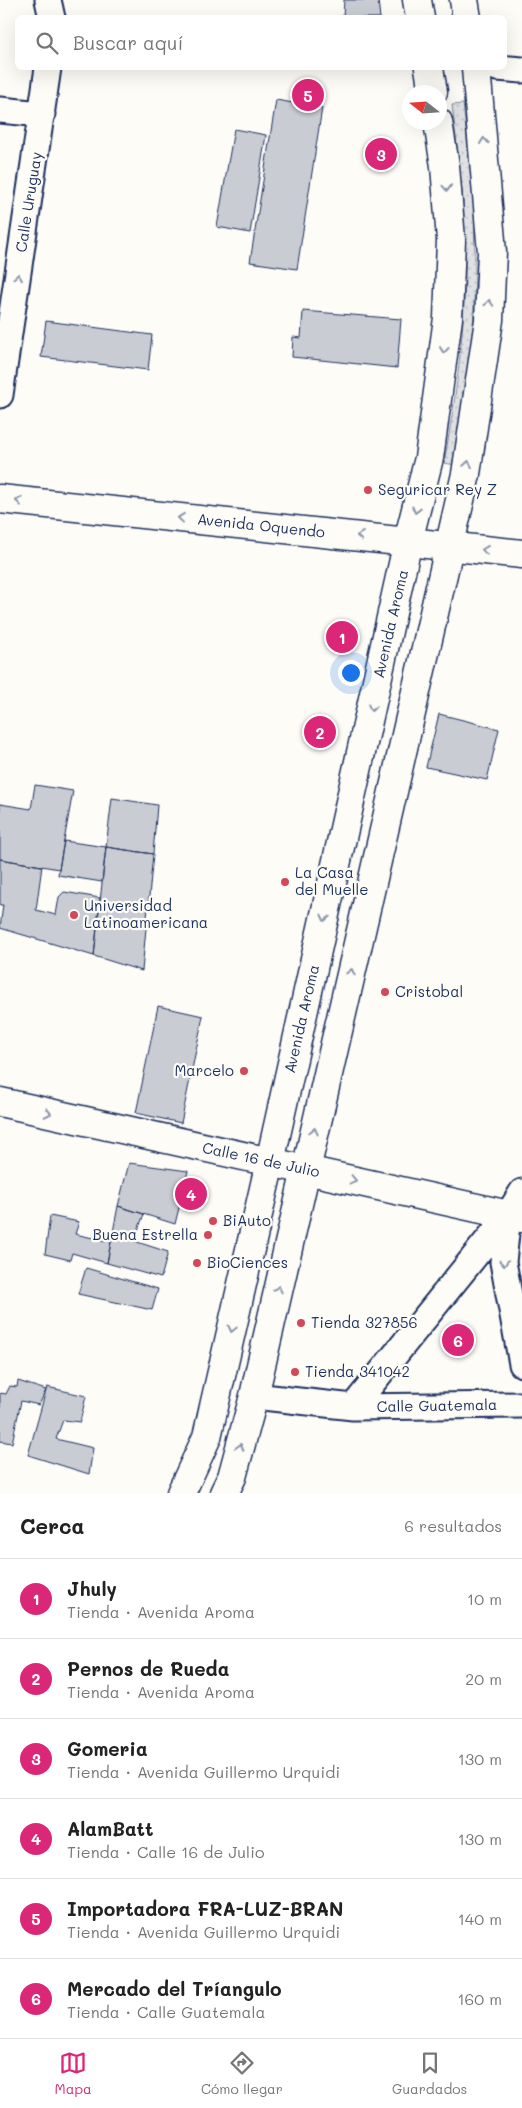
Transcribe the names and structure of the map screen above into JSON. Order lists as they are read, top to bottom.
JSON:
{
  "streets": {
    "main road": ["Avenida Oquendo", "Avenida Aroma", "Calle 16 de Julio"],
    "street": ["Calle Uruguay", "Calle Guatemala"]
  },
  "crossings": [
    ["Avenida Oquendo", "Avenida Aroma"],
    ["Avenida Aroma", "Calle 16 de Julio"],
    ["Calle 16 de Julio", "Calle Guatemala"]
  ],
  "one_way": ["Calle Uruguay", "Avenida Oquendo", "Calle 16 de Julio"],
  "places": [
    "Seguricar Rey Z",
    "La Casa del Muelle",
    "Universidad Latinoamericana",
    "Cristobal",
    "Marcelo",
    "BiAuto",
    "Buena Estrella",
    "BioCiences",
    "Tienda 327856",
    "Tienda 341042"
  ],
  "north": "left",
  "page": {
    "search": "Buscar aquí",
    "pins": [
      "5",
      "3",
      "1",
      "2",
      "4",
      "6"
    ],
    "heading": ["Cerca", "6 resultados"],
    "list": [
      {
        "mark": "1",
        "name": "Jhuly",
        "note": "Tienda · Avenida Aroma",
        "value": "10 m"
      },
      {
        "mark": "2",
        "name": "Pernos de Rueda",
        "note": "Tienda · Avenida Aroma",
        "value": "20 m"
      },
      {
        "mark": "3",
        "name": "Gomeria",
        "note": "Tienda · Avenida Guillermo Urquidi",
        "value": "130 m"
      },
      {
        "mark": "4",
        "name": "AlamBatt",
        "note": "Tienda · Calle 16 de Julio",
        "value": "130 m"
      },
      {
        "mark": "5",
        "name": "Importadora FRA-LUZ-BRAN",
        "note": "Tienda · Avenida Guillermo Urquidi",
        "value": "140 m"
      },
      {
        "mark": "6",
        "name": "Mercado del Tríangulo",
        "note": "Tienda · Calle Guatemala",
        "value": "160 m"
      }
    ],
    "nav": ["Mapa", "Cómo llegar", "Guardados"]
  }
}
